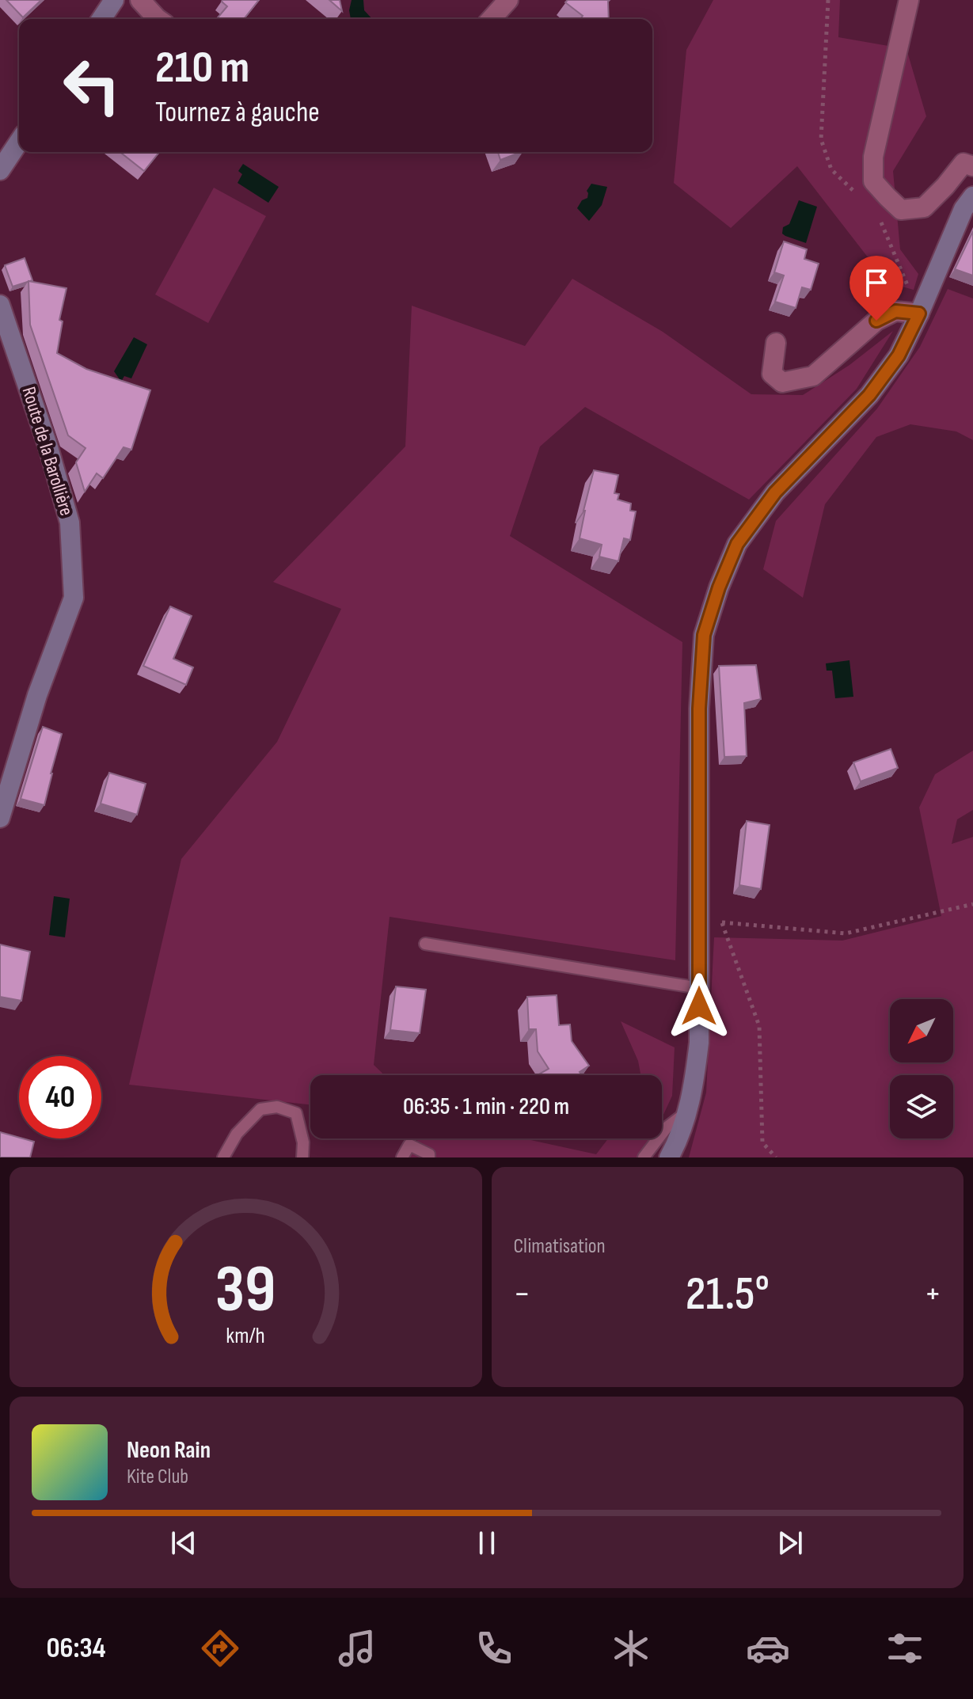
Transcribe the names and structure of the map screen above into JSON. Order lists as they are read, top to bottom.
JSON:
{
  "streets": {
    "street": ["Route de la Barollière"]
  },
  "north": "bottom left",
  "page": {
    "turn": ["210 m", "Tournez à gauche"],
    "limit": "40",
    "trip": "06:35 · 1 min · 220 m",
    "tile": "Climatisation",
    "heat": ["−", "21.5°", "+"],
    "song": ["Neon Rain", "Kite Club"],
    "tabs": "06:34",
    "gauge": ["39", "km/h"]
  }
}
